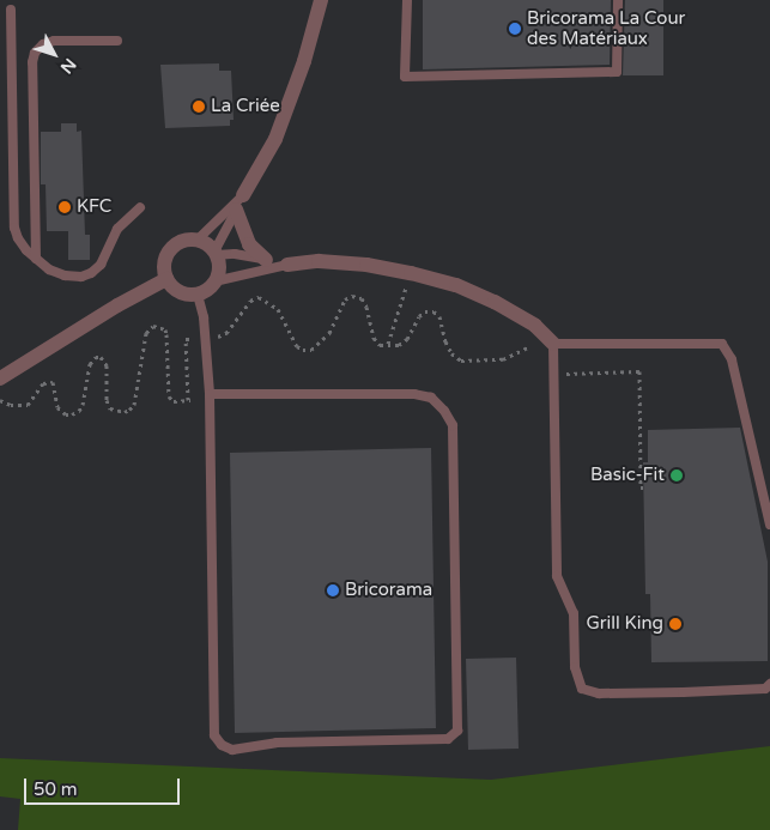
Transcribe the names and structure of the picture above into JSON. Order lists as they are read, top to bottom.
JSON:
{
  "places": [
    "Bricorama La Cour des Matériaux",
    "La Criée",
    "KFC",
    "Basic-Fit",
    "Bricorama",
    "Grill King"
  ],
  "scale_bar": "50 m",
  "north": "bottom right"
}
